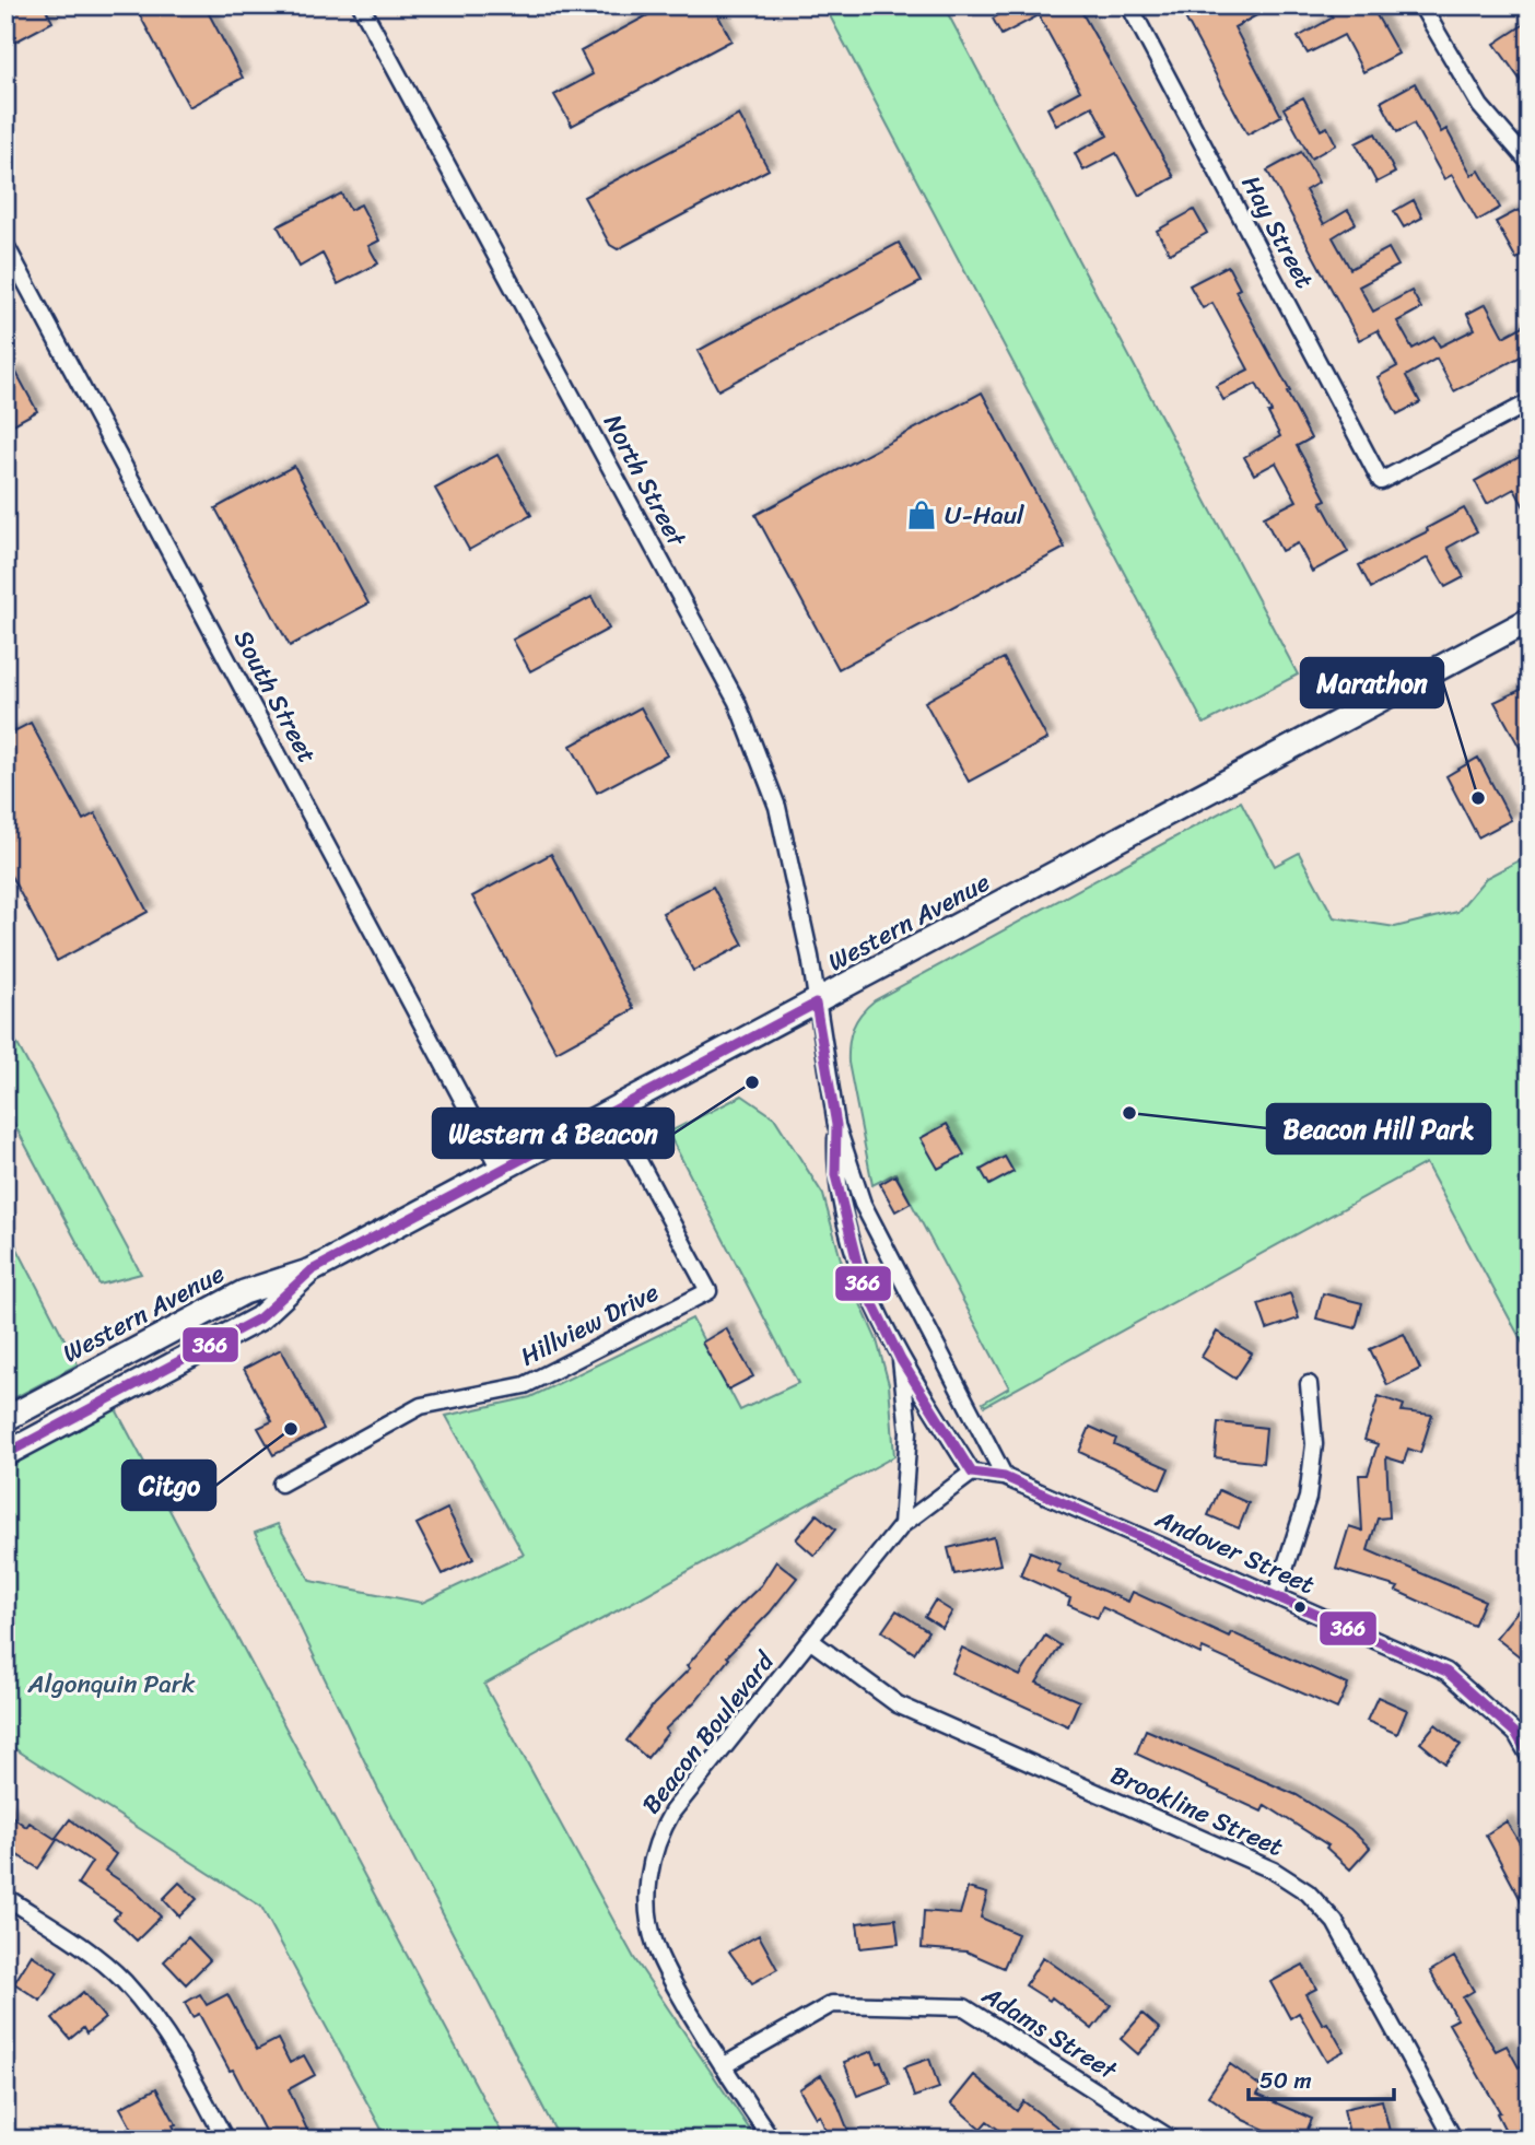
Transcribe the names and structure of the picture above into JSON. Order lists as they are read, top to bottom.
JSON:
{
  "streets": {
    "main road": ["Western Avenue"],
    "street": [
      "Hay Street",
      "North Street",
      "South Street",
      "Hillview Drive",
      "Andover Street",
      "Beacon Boulevard",
      "Brookline Street",
      "Adams Street"
    ]
  },
  "crossings": [
    ["North Street", "Western Avenue"],
    ["South Street", "Western Avenue"],
    ["Western Avenue", "Hillview Drive"],
    ["Beacon Boulevard", "Brookline Street"],
    ["Beacon Boulevard", "Adams Street"]
  ],
  "parks": ["Algonquin Park"],
  "places": {
    "shop": ["U-Haul"],
    "other": [
      "Marathon",
      "Western & Beacon",
      "Beacon Hill Park",
      "Citgo"
    ]
  },
  "lines": ["transit line 366"],
  "scale_bar": "50 m"
}
